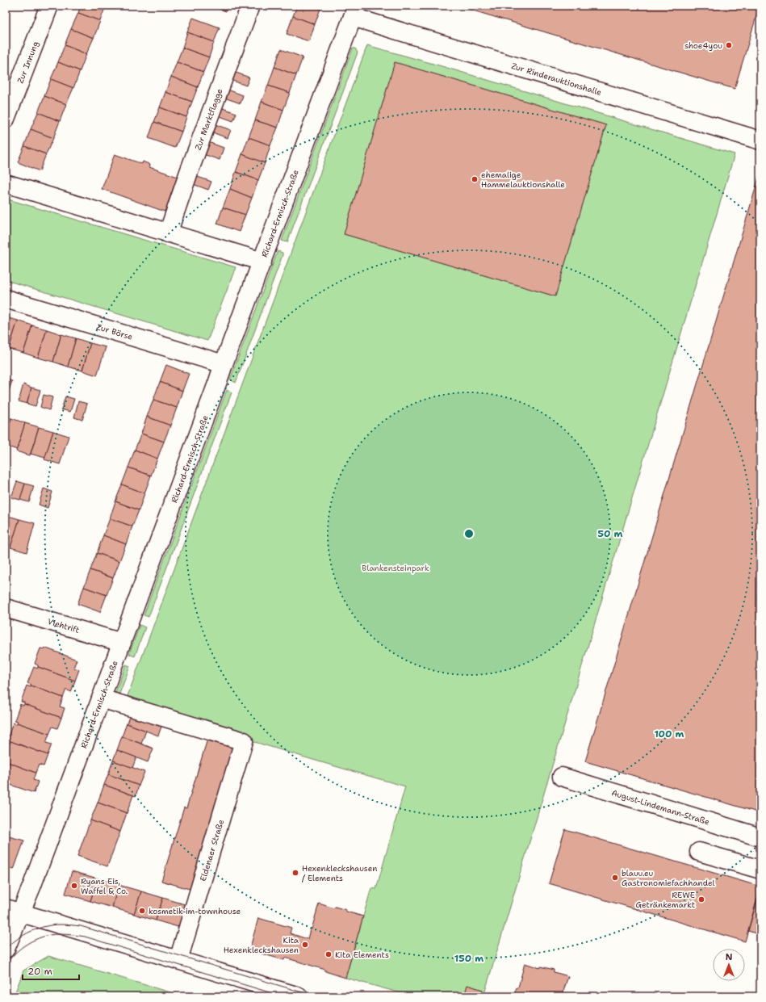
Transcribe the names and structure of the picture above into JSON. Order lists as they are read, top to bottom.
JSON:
{
  "streets": {
    "street": [
      "Zur Innung",
      "Zur Rinderauktionshalle",
      "Zur Marktflagge",
      "Richard-Ermisch-Straße",
      "Zur Börse",
      "Viehtrift",
      "August-Lindemann-Straße",
      "Eldenaer Straße"
    ]
  },
  "crossings": [
    ["Zur Rinderauktionshalle", "Richard-Ermisch-Straße"],
    ["Richard-Ermisch-Straße", "Zur Börse"],
    ["Richard-Ermisch-Straße", "Viehtrift"],
    ["Richard-Ermisch-Straße", "Eldenaer Straße"]
  ],
  "parks": ["Blankensteinpark"],
  "places": [
    "shoe4you",
    "ehemalige Hammelauktionshalle",
    "Hexenkleckshausen / Elements",
    "blauu.eu Gastronomiefachhandel",
    "Ryans Eis, Waffel & Co.",
    "REWE Getränkemarkt",
    "kosmetik-im-townhouse",
    "Kita Hexenkleckshausen",
    "Kita Elements"
  ],
  "scale_bar": "20 m",
  "north": "top",
  "rings": ["50 m", "100 m", "150 m"]
}
